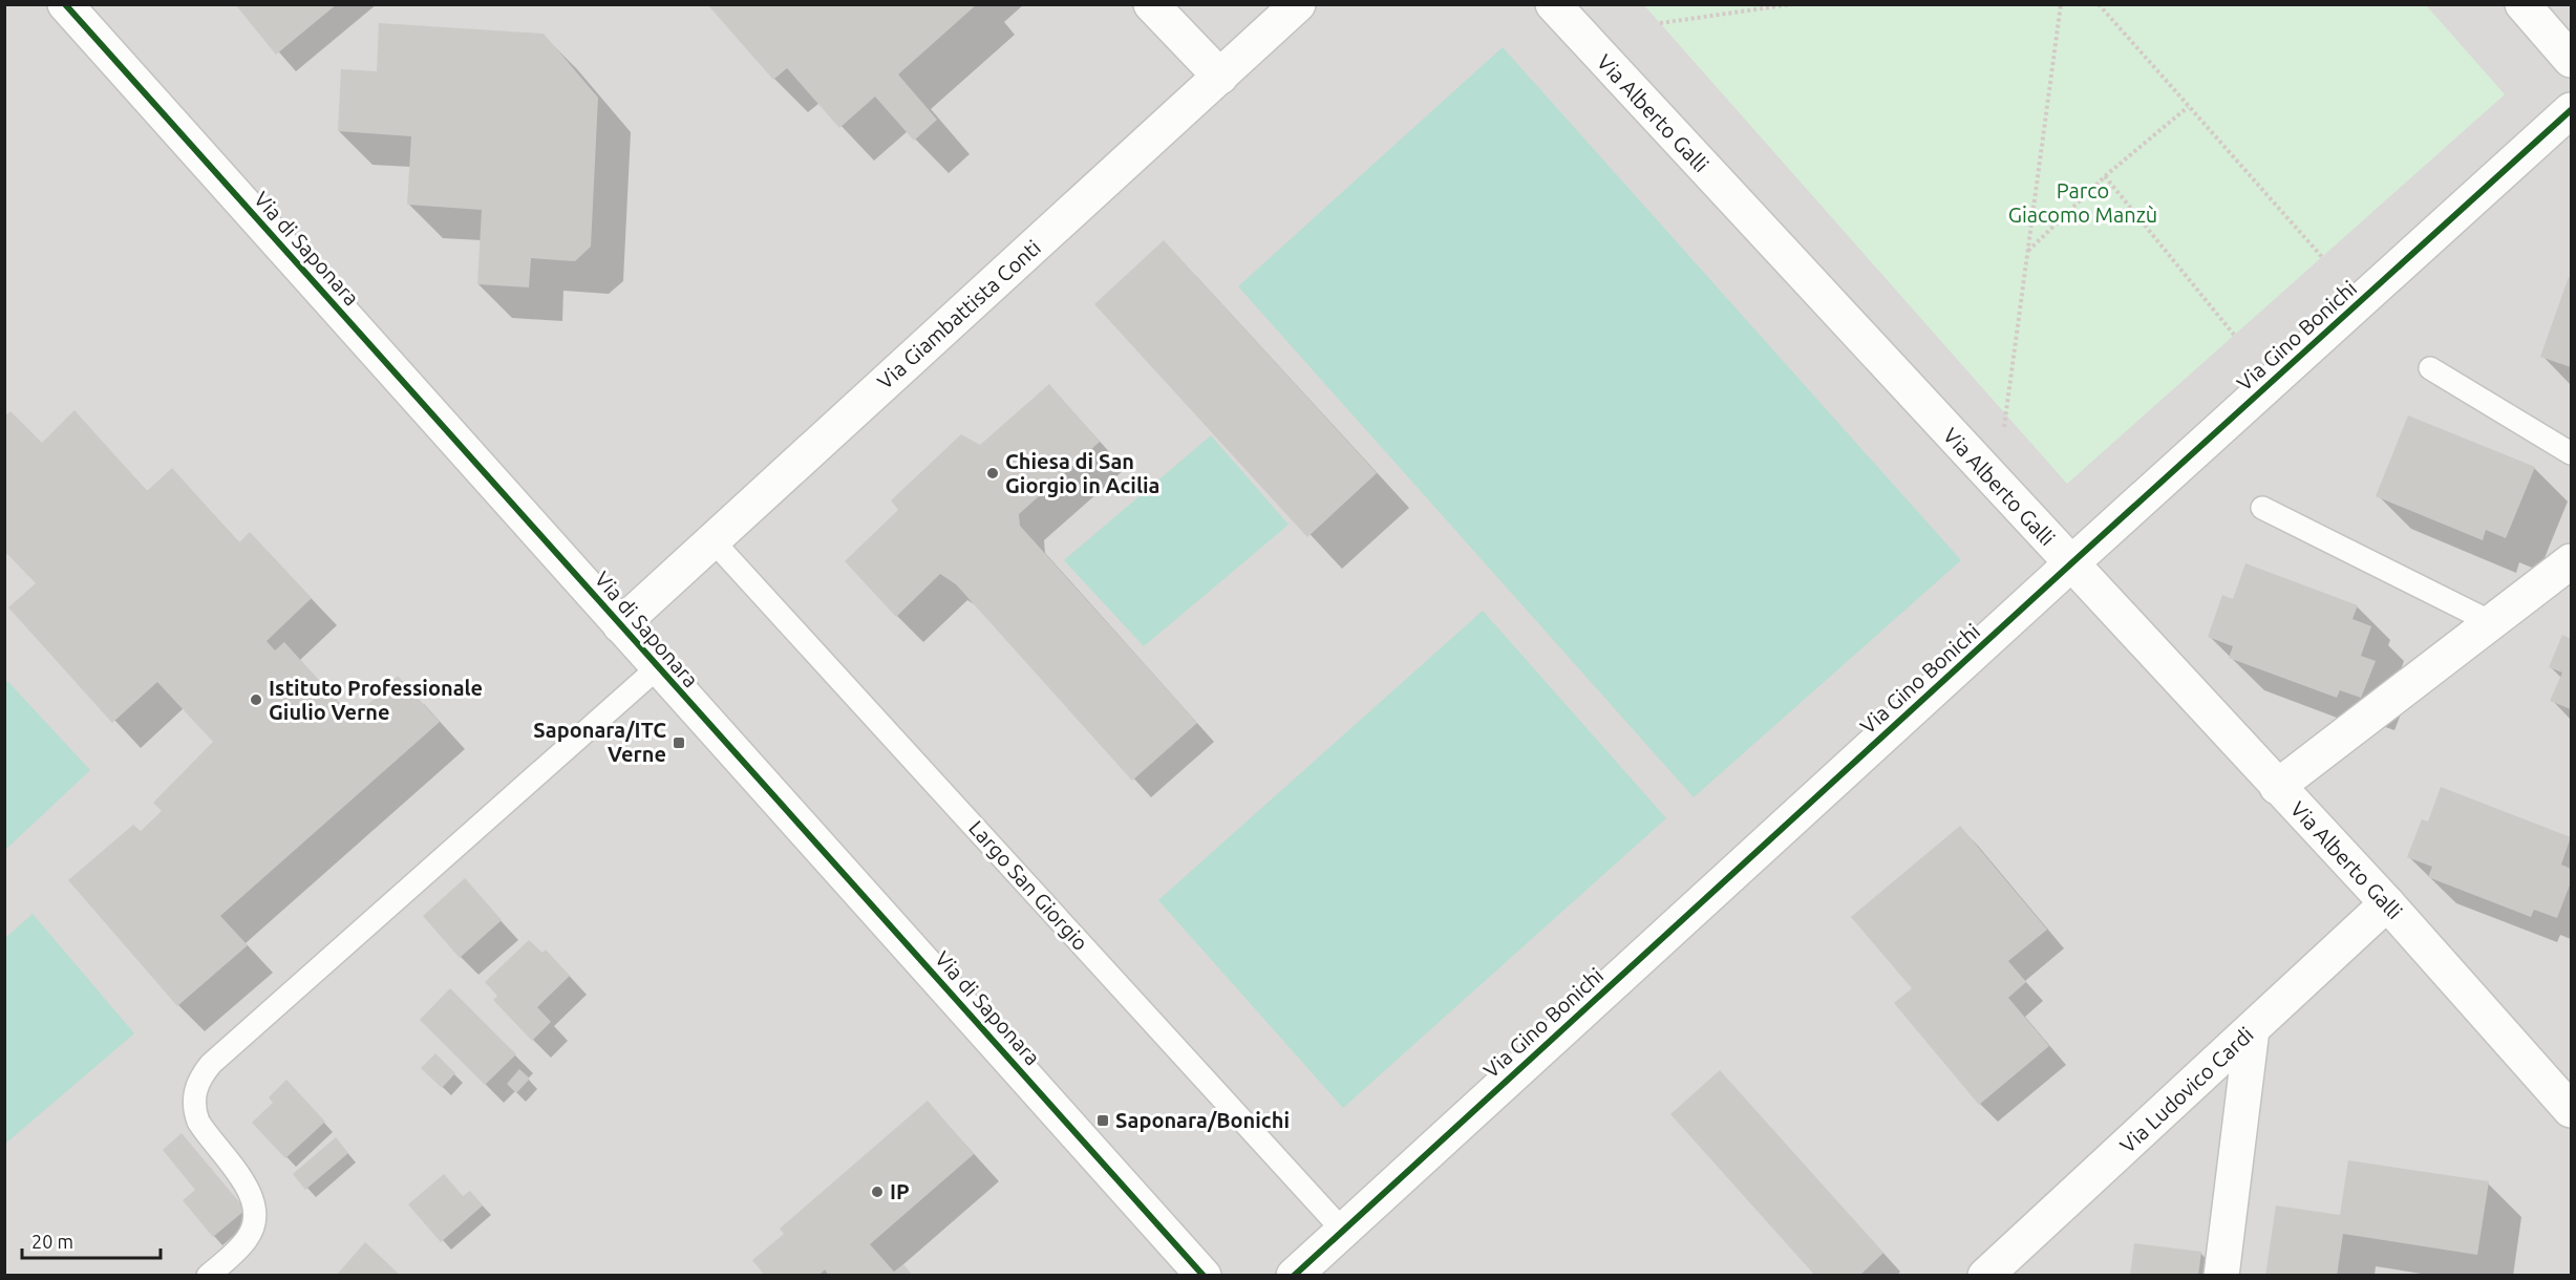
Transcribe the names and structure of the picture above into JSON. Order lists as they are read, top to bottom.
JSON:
{
  "streets": {
    "street": [
      "Via Alberto Galli",
      "Via di Saponara",
      "Via Giambattista Conti",
      "Via Gino Bonichi",
      "Via Ludovico Cardi"
    ],
    "lane": ["Largo San Giorgio"]
  },
  "crossings": [
    ["Via Alberto Galli", "Via Gino Bonichi"],
    ["Via Alberto Galli", "Via Ludovico Cardi"],
    ["Via di Saponara", "Via Giambattista Conti"],
    ["Via Giambattista Conti", "Largo San Giorgio"],
    ["Via Gino Bonichi", "Largo San Giorgio"]
  ],
  "parks": ["Parco Giacomo Manzù"],
  "places": {
    "other": ["Chiesa di San Giorgio in Acilia", "Istituto Professionale Giulio Verne", "IP"],
    "transit": ["Saponara/ITC Verne", "Saponara/Bonichi"]
  },
  "scale_bar": "20 m"
}
